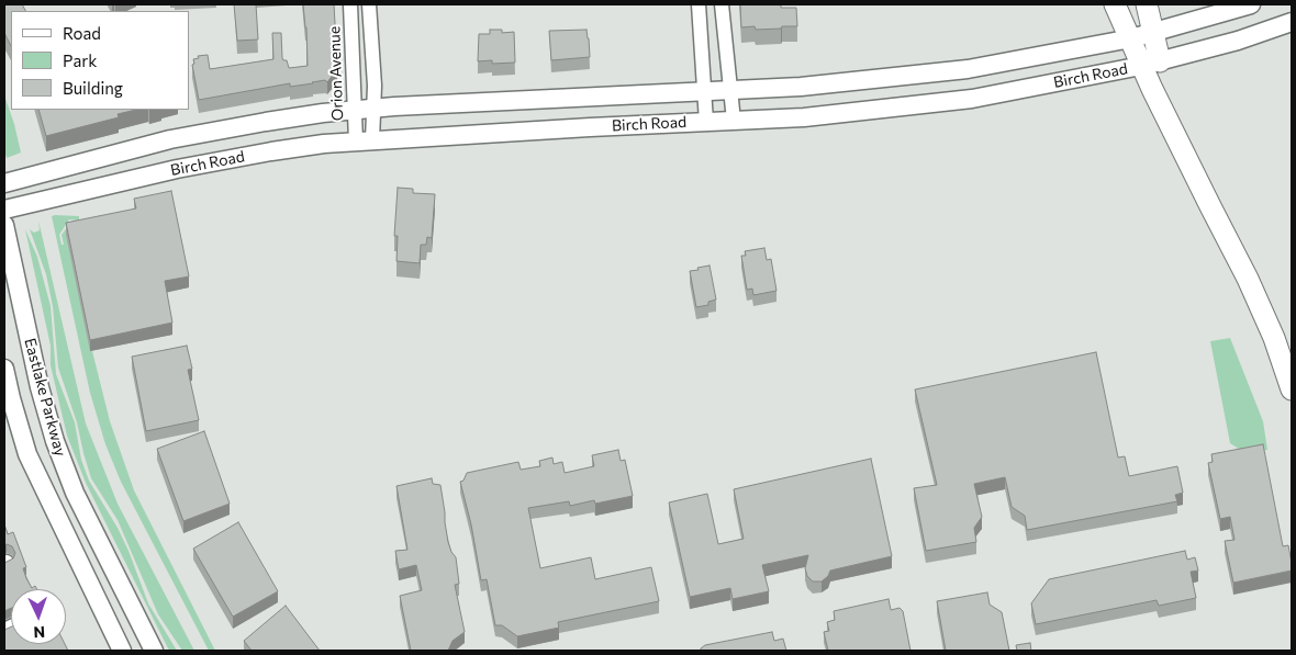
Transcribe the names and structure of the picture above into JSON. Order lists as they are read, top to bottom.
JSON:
{
  "streets": {
    "main road": ["Birch Road", "Eastlake Parkway"],
    "street": ["Orion Avenue"]
  },
  "crossings": [
    ["Orion Avenue", "Birch Road"]
  ],
  "legend": ["Road", "Park", "Building"],
  "north": "bottom"
}
